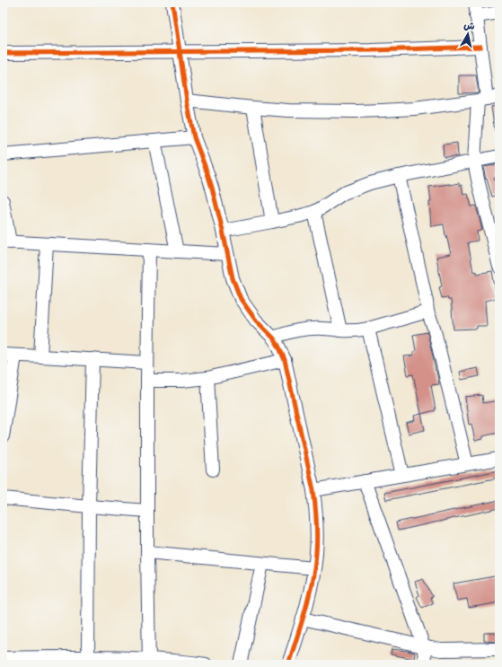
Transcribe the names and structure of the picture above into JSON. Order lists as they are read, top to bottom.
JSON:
{
  "north": "top"
}
